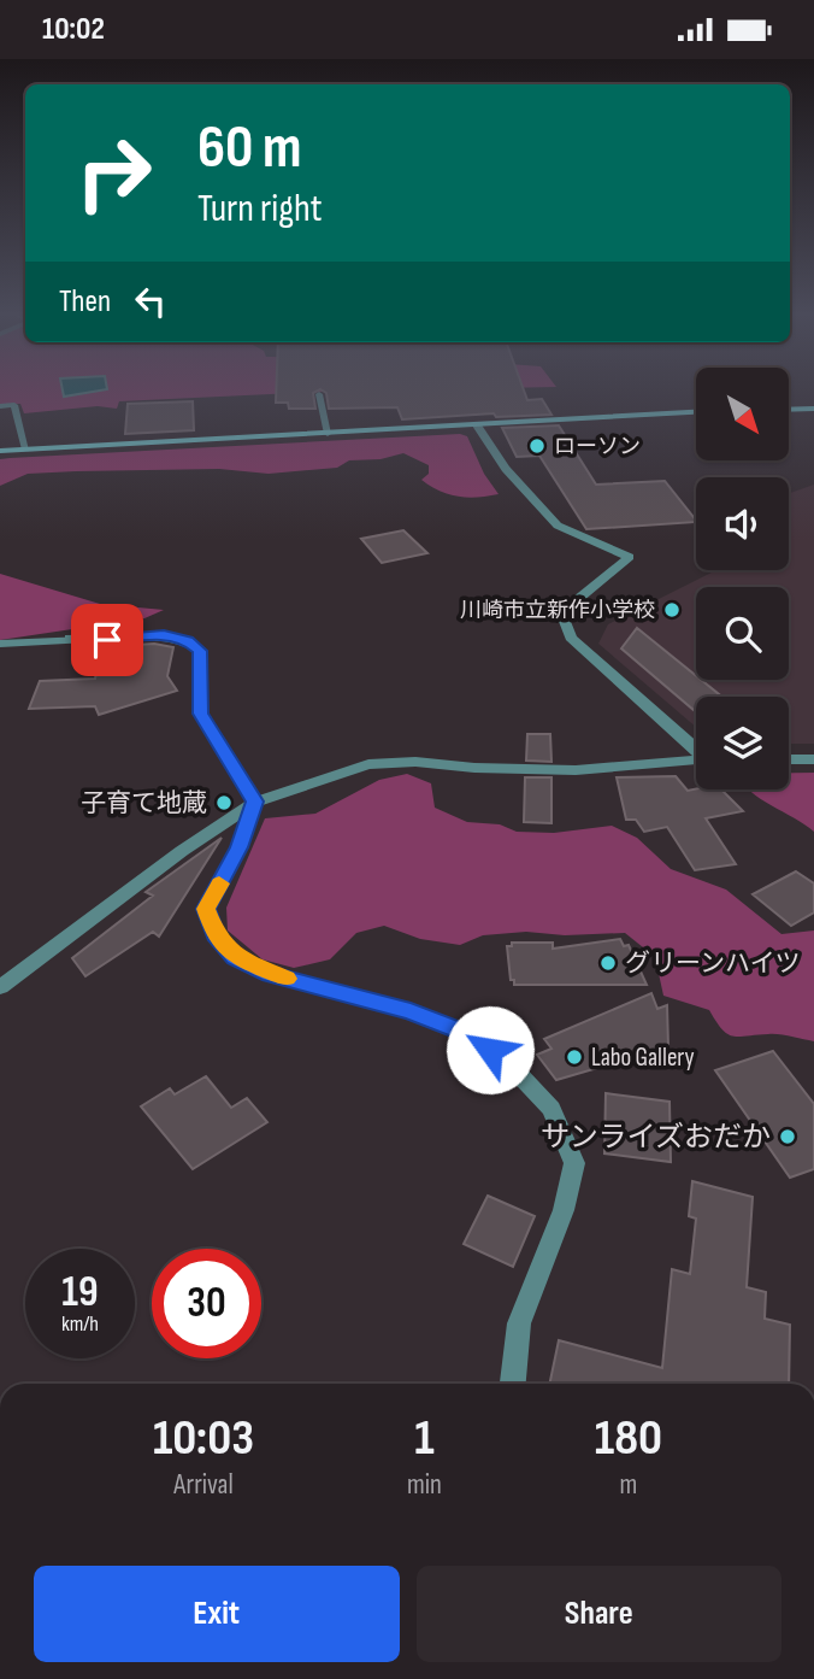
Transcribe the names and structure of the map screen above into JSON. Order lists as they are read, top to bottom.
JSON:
{
  "places": [
    "ローソン",
    "川崎市立新作小学校",
    "子育て地蔵",
    "グリーンハイツ",
    "Labo Gallery",
    "サンライズおだか"
  ],
  "north": "bottom right",
  "page": {
    "status": "10:02",
    "turn": ["60 m", "Turn right"],
    "then": "Then",
    "speed": "19 km/h",
    "limit": "30",
    "eta": [
      "10:03",
      "Arrival",
      "1",
      "min",
      "180",
      "m"
    ],
    "buttons": ["Exit", "Share"]
  }
}
